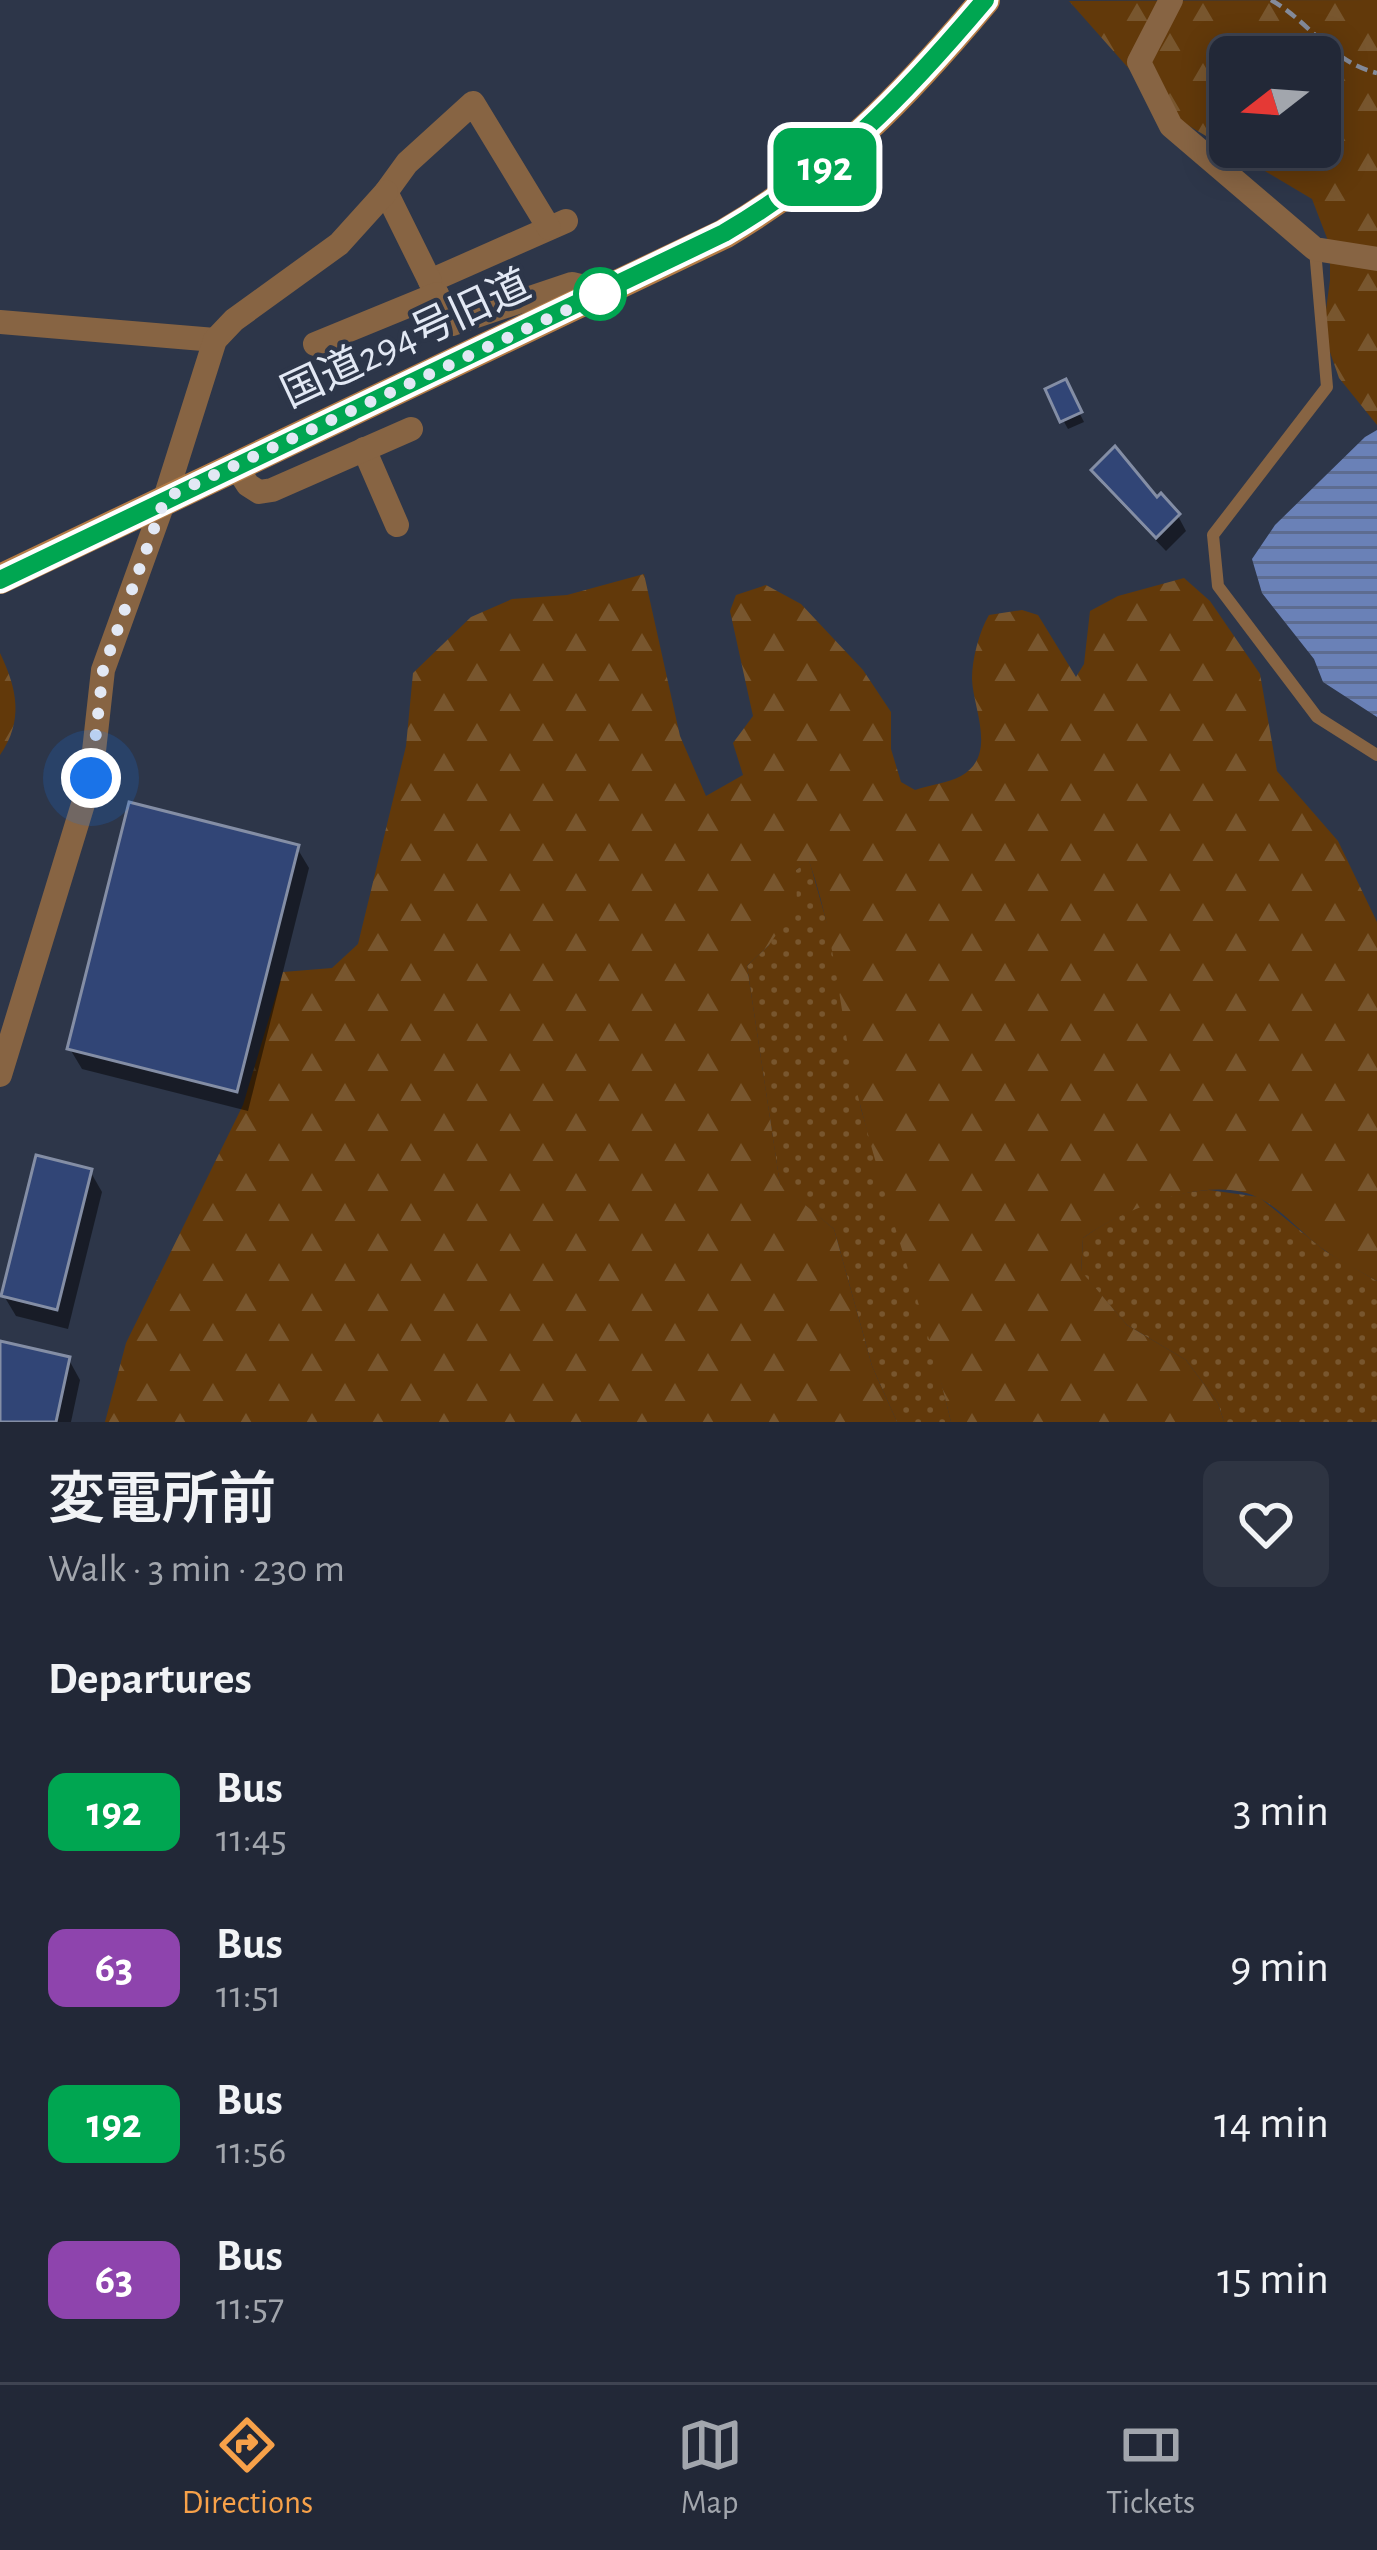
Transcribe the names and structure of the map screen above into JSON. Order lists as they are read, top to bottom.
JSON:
{
  "streets": {
    "street": ["国道294号旧道"]
  },
  "lines": ["bus line 192"],
  "north": "left",
  "page": {
    "on_map": "192",
    "heading": [
      ["変電所前", "Walk · 3 min · 230 m"],
      "Departures"
    ],
    "list": [
      {
        "mark": "192",
        "name": "Bus",
        "note": "11:45",
        "value": "3 min"
      },
      {
        "mark": "63",
        "name": "Bus",
        "note": "11:51",
        "value": "9 min"
      },
      {
        "mark": "192",
        "name": "Bus",
        "note": "11:56",
        "value": "14 min"
      },
      {
        "mark": "63",
        "name": "Bus",
        "note": "11:57",
        "value": "15 min"
      }
    ],
    "tabs": ["Directions", "Map", "Tickets"]
  }
}
